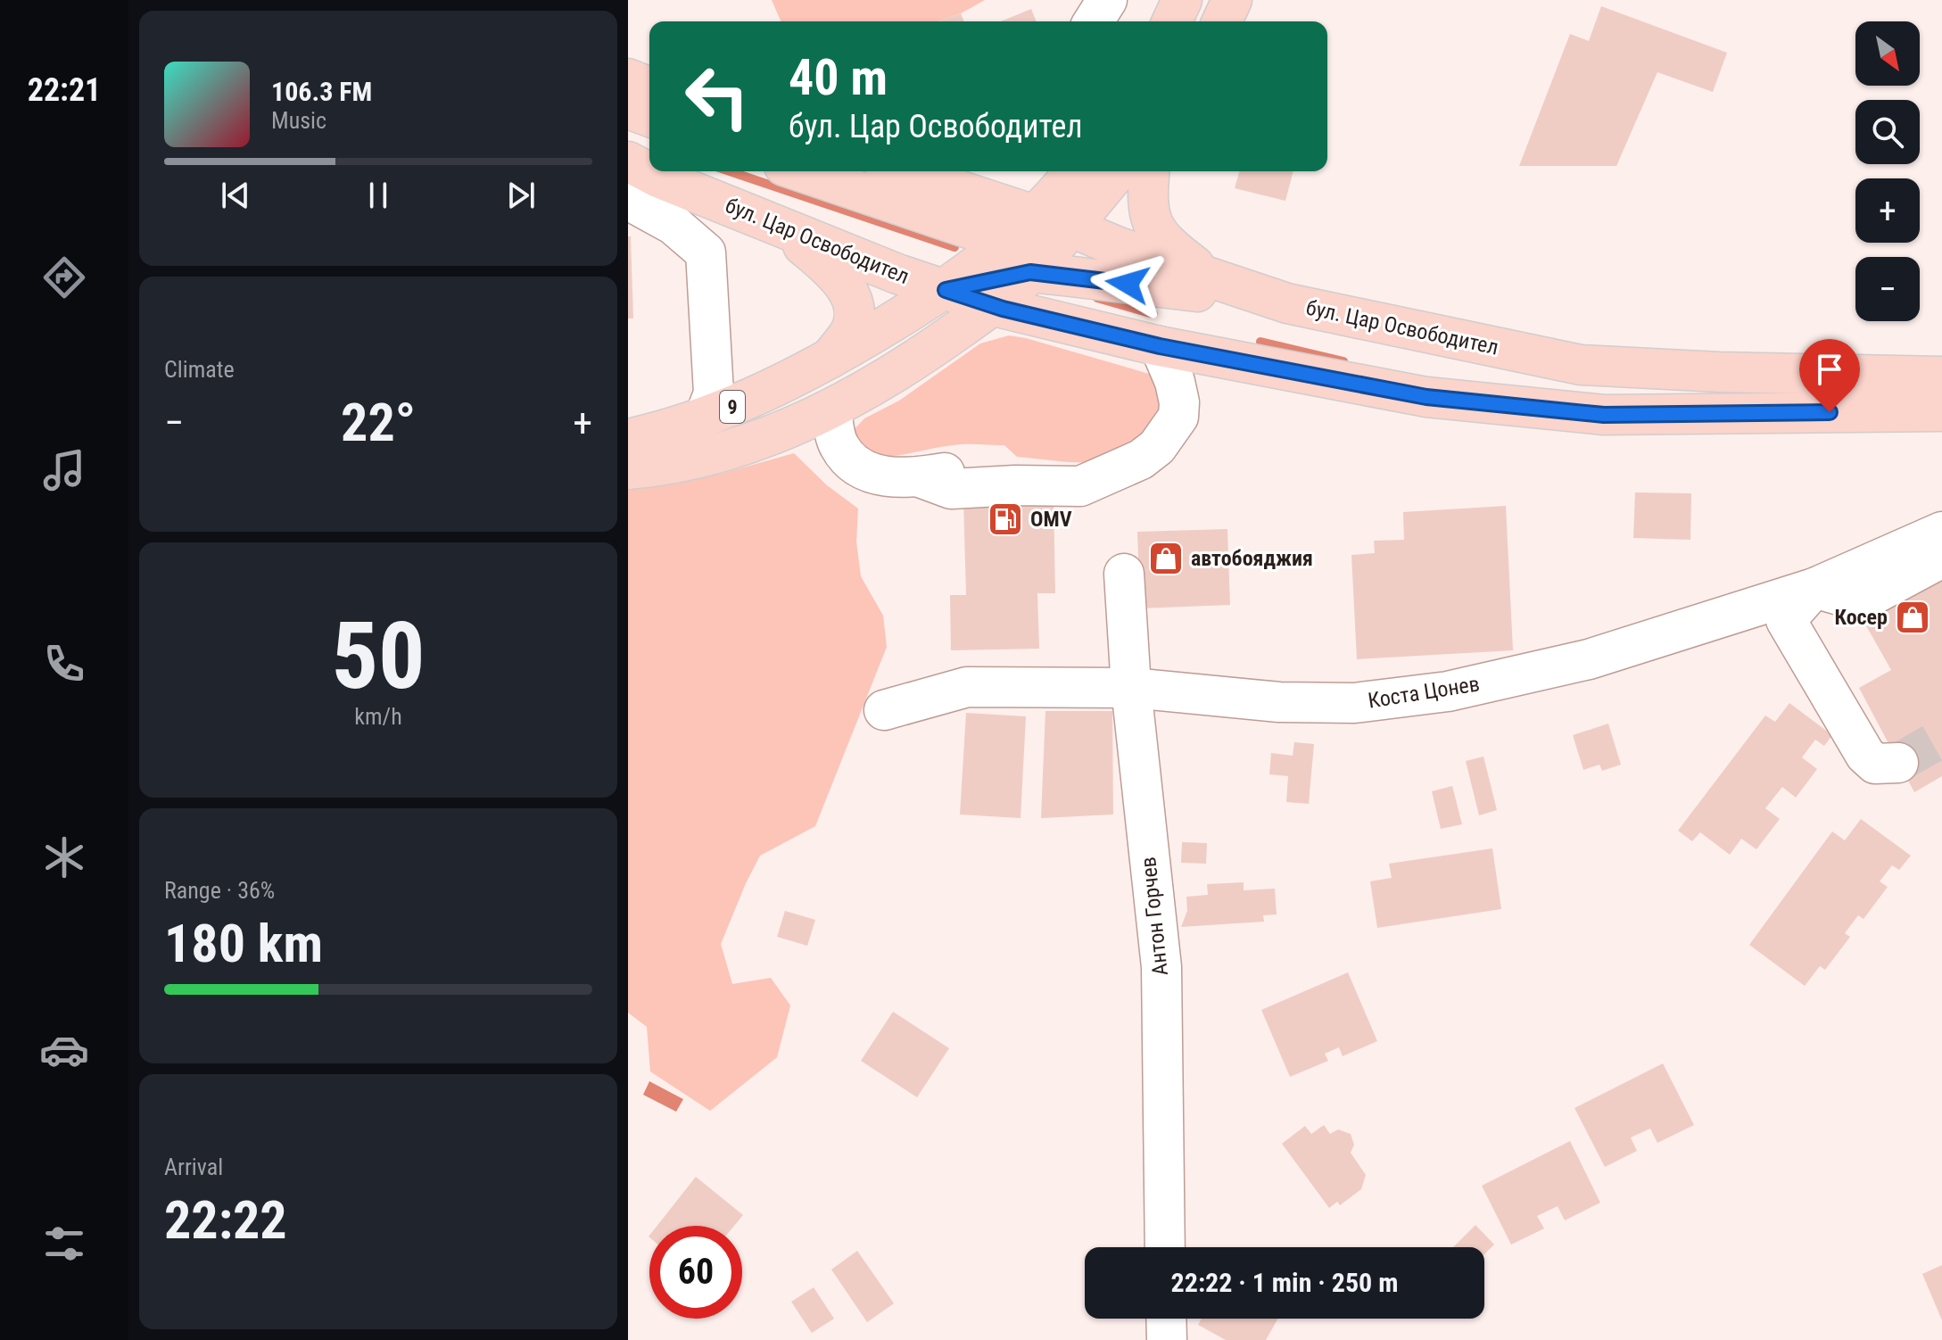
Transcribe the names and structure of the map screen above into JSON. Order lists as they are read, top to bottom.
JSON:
{
  "streets": {
    "main road": ["бул. Цар Освободител", "9"],
    "street": ["Коста Цонев", "Антон Горчев"]
  },
  "crossings": [
    ["бул. Цар Освободител", "9"],
    ["Коста Цонев", "Антон Горчев"]
  ],
  "places": {
    "fuel station": ["OMV"],
    "shop": ["автобояджия", "Косер"]
  },
  "north": "bottom right",
  "page": {
    "tabs": "22:21",
    "map_buttons": ["+", "−"],
    "turn": ["40 m", "бул. Цар Освободител"],
    "song": ["106.3 FM", "Music"],
    "tile": [
      "Climate",
      ["50", "km/h"],
      ["Range · 36%", "180 km"],
      ["Arrival", "22:22"]
    ],
    "heat": ["−", "22°", "+"],
    "limit": "60",
    "trip": "22:22 · 1 min · 250 m"
  }
}
